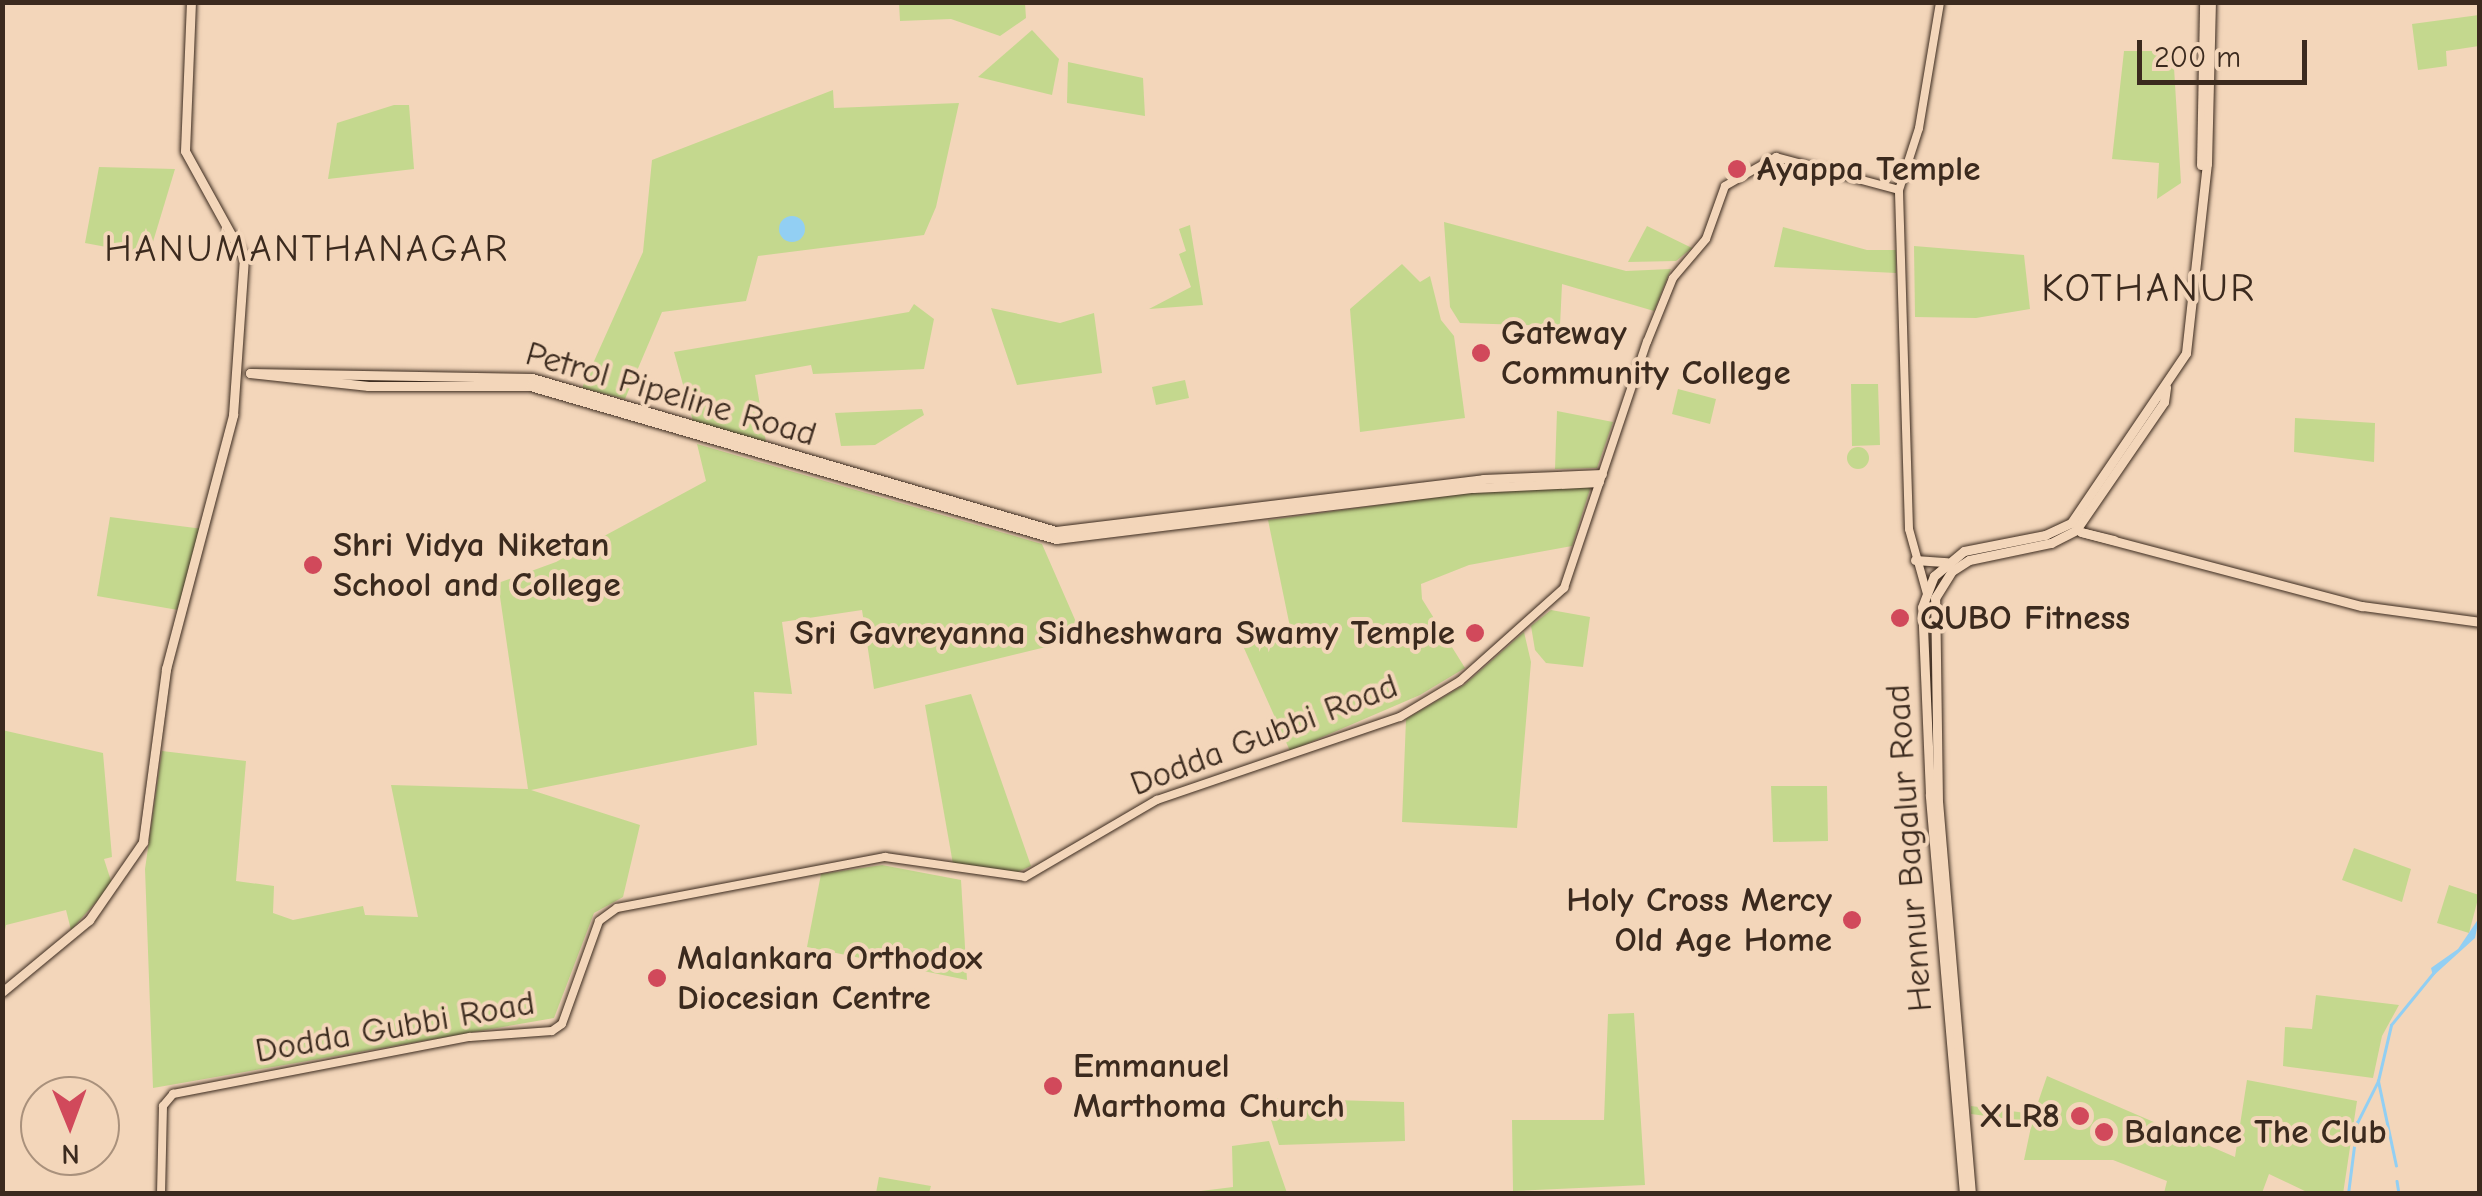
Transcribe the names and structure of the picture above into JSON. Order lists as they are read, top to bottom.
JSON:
{
  "streets": {
    "main road": ["Petrol Pipeline Road", "Hennur Bagalur Road"],
    "street": ["Dodda Gubbi Road"]
  },
  "crossings": [
    ["Petrol Pipeline Road", "Dodda Gubbi Road"]
  ],
  "districts": ["HANUMANTHANAGAR", "KOTHANUR"],
  "places": [
    "Ayappa Temple",
    "Gateway Community College",
    "Shri Vidya Niketan School and College",
    "QUBO Fitness",
    "Sri Gavreyanna Sidheshwara Swamy Temple",
    "Holy Cross Mercy Old Age Home",
    "Malankara Orthodox Diocesian Centre",
    "Emmanuel Marthoma Church",
    "XLR8",
    "Balance The Club"
  ],
  "scale_bar": "200 m",
  "north": "bottom"
}
